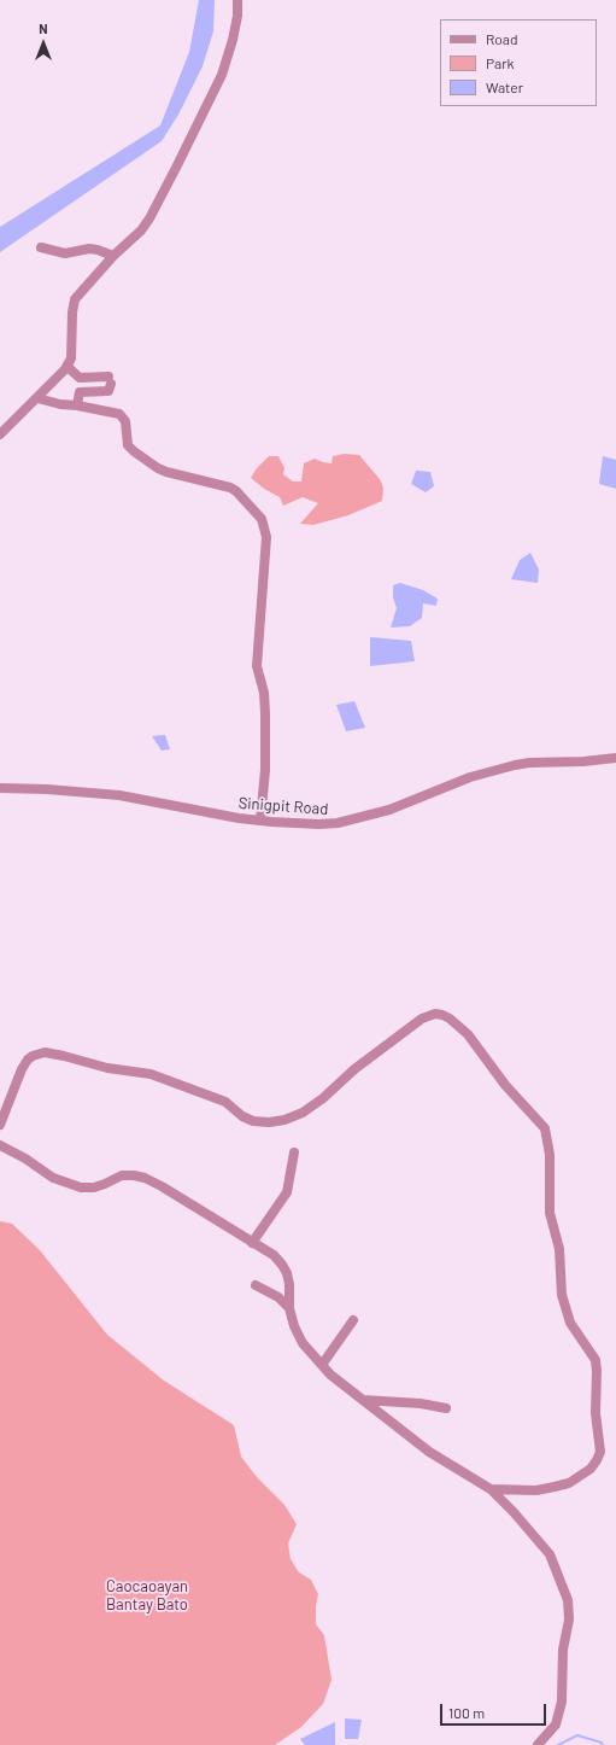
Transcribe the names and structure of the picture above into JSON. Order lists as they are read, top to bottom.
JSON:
{
  "streets": {
    "street": ["Sinigpit Road"]
  },
  "parks": ["Caocaoayan Bantay Bato"],
  "legend": ["Road", "Park", "Water"],
  "scale_bar": "100 m",
  "north": "top"
}
